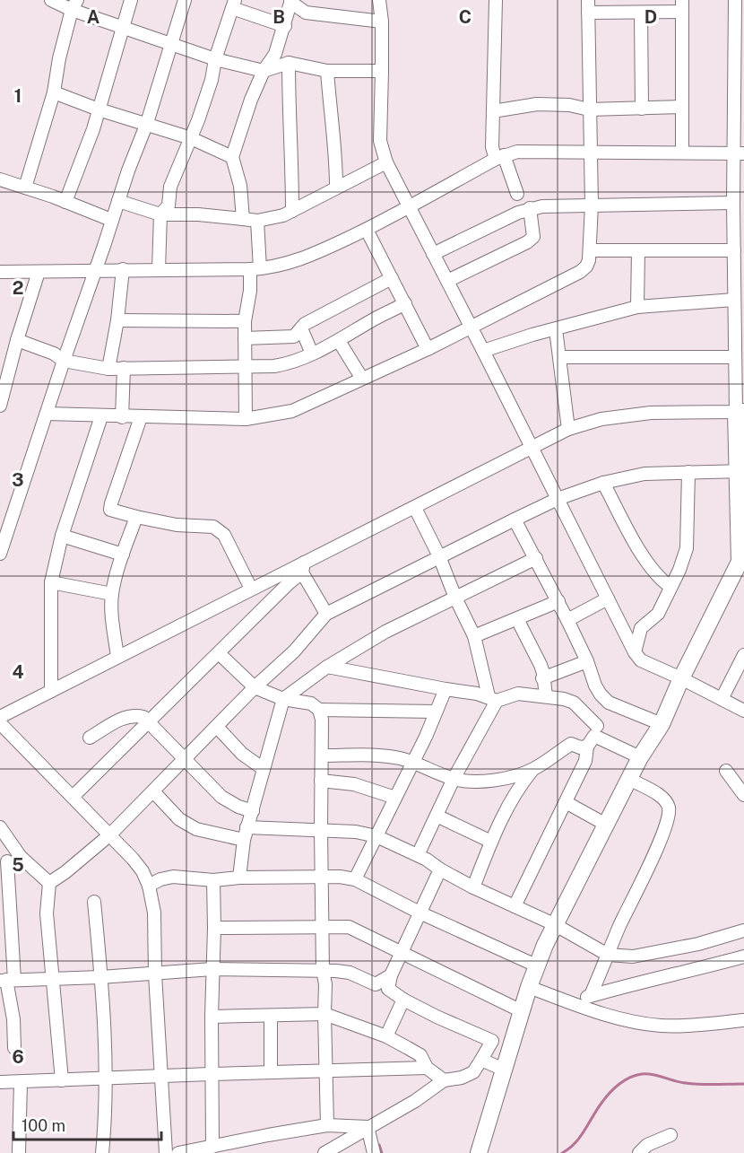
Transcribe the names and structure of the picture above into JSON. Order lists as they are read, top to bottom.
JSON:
{
  "scale_bar": "100 m",
  "grid": {
    "columns": [
      "A",
      "B",
      "C",
      "D"
    ],
    "rows": [
      "1",
      "2",
      "3",
      "4",
      "5",
      "6"
    ]
  }
}
